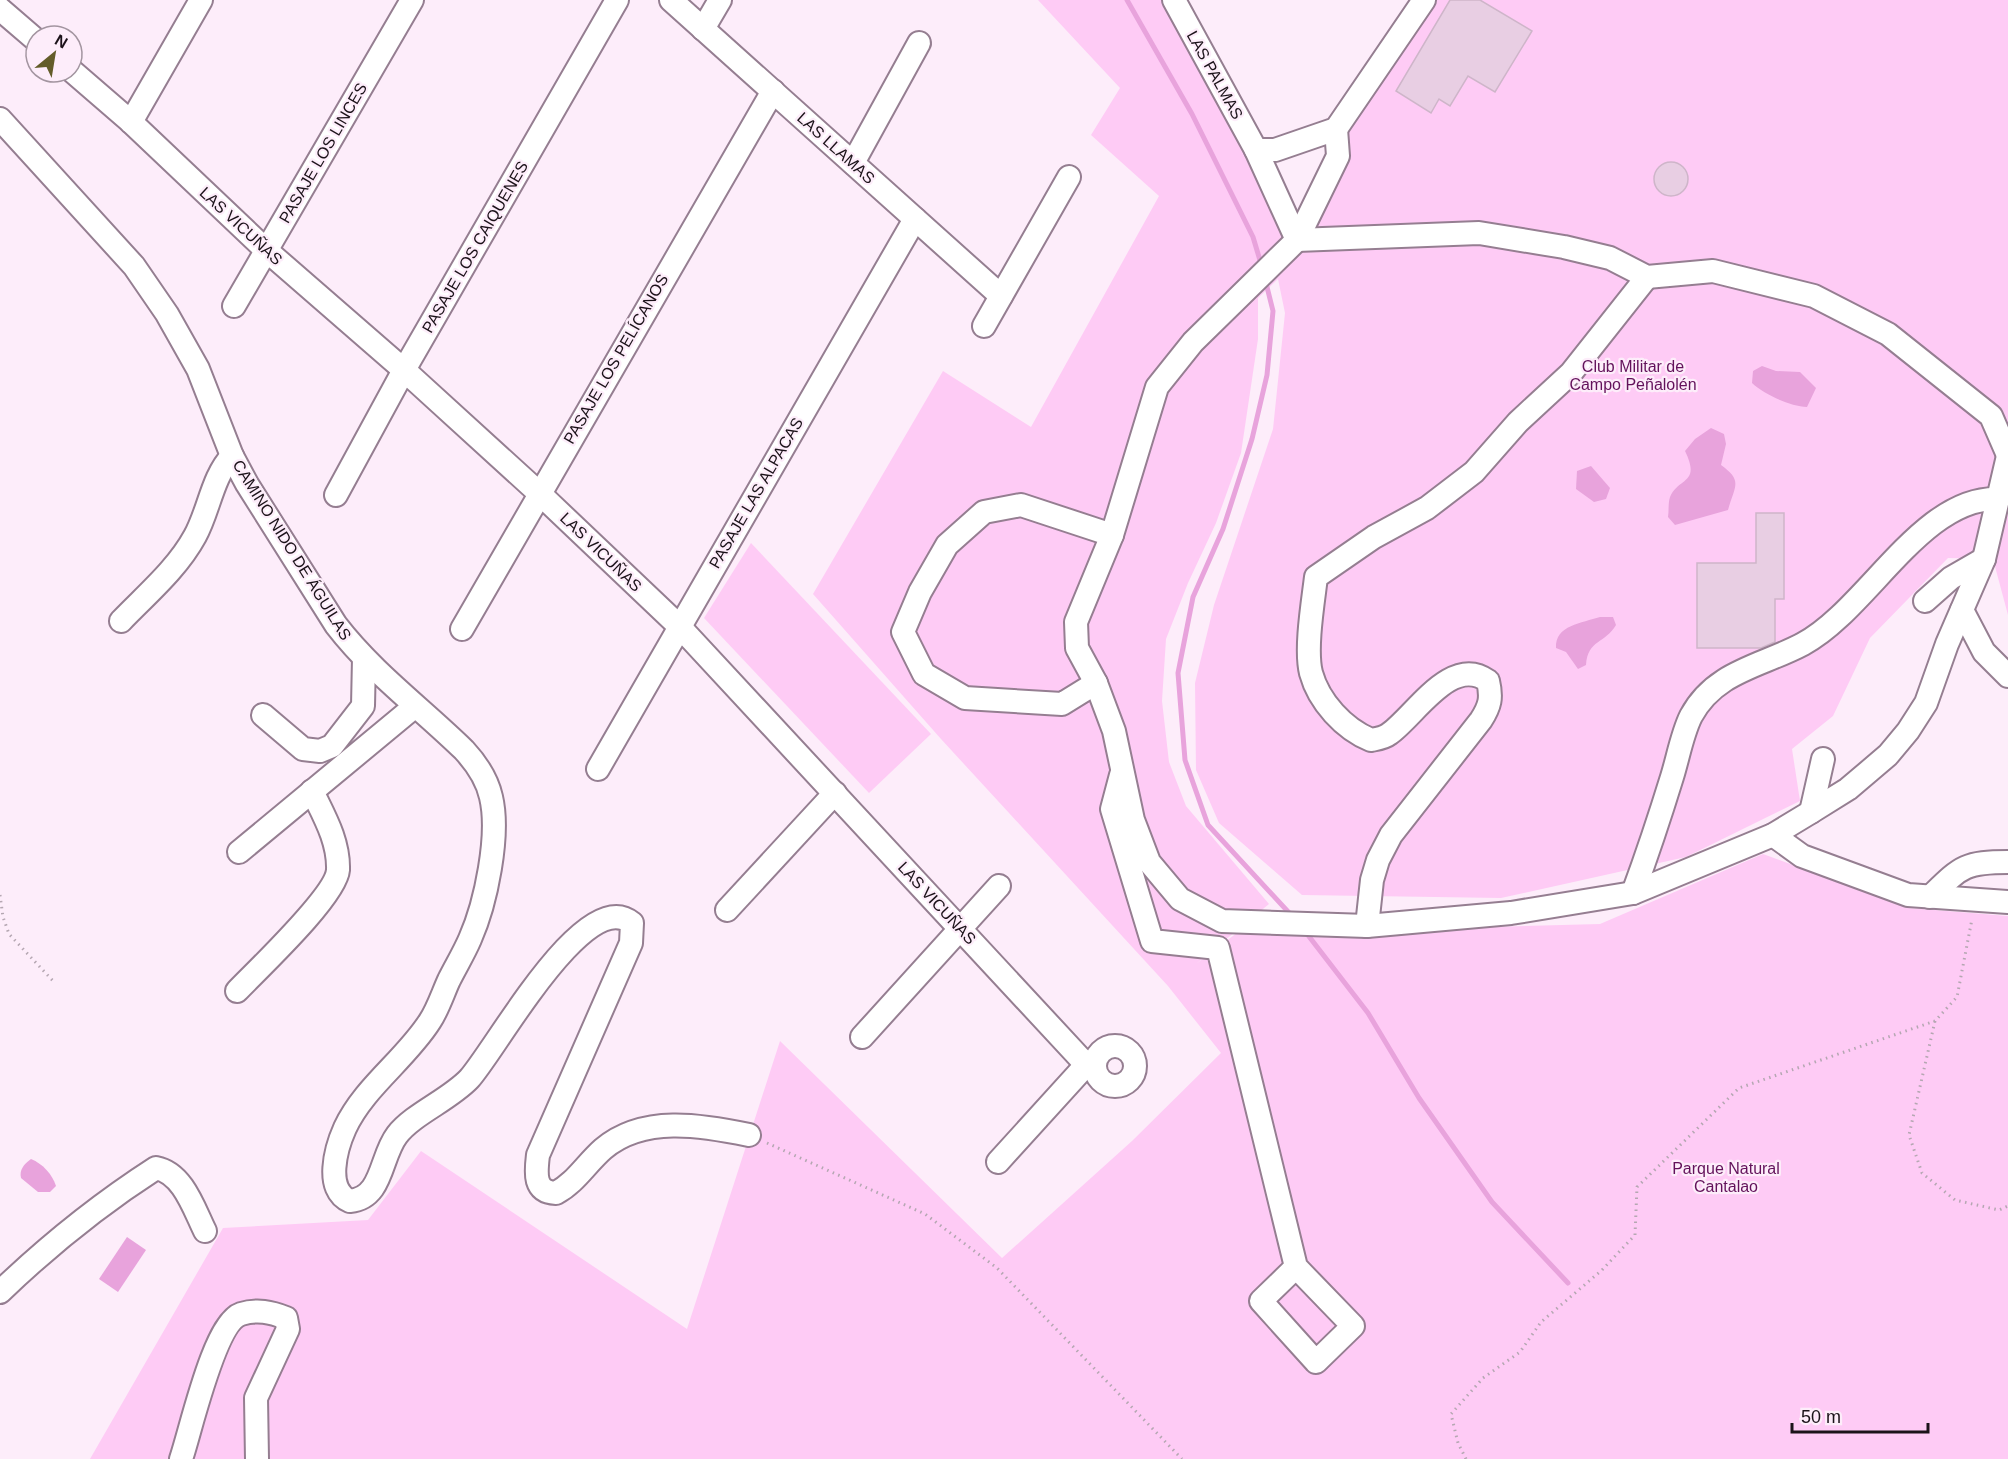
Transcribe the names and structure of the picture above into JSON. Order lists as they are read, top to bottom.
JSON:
{
  "streets": {
    "street": [
      "LAS PALMAS",
      "LAS LLAMAS",
      "PASAJE LOS LINCES",
      "LAS VICUÑAS",
      "PASAJE LOS CAIQUENES",
      "PASAJE LOS PELÍCANOS",
      "PASAJE LAS ALPACAS",
      "CAMINO NIDO DE ÁGUILAS"
    ]
  },
  "crossings": [
    ["LAS LLAMAS", "PASAJE LOS PELÍCANOS"],
    ["LAS LLAMAS", "PASAJE LAS ALPACAS"],
    ["PASAJE LOS LINCES", "LAS VICUÑAS"],
    ["LAS VICUÑAS", "PASAJE LOS CAIQUENES"],
    ["LAS VICUÑAS", "PASAJE LOS PELÍCANOS"],
    ["LAS VICUÑAS", "PASAJE LAS ALPACAS"]
  ],
  "parks": ["Club Militar de Campo Peñalolén", "Parque Natural Cantalao"],
  "scale_bar": "50 m",
  "north": "top right"
}
